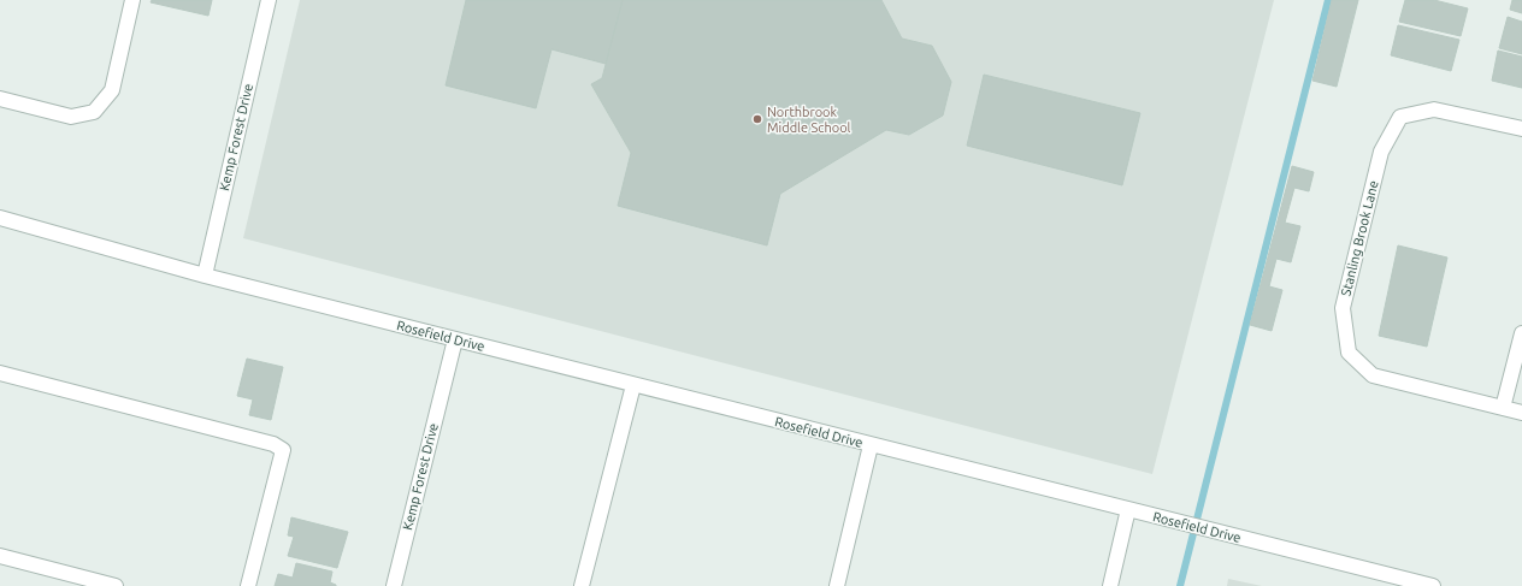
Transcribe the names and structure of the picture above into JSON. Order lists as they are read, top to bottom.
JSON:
{
  "streets": {
    "street": ["Kemp Forest Drive", "Stanling Brook Lane", "Rosefield Drive"]
  },
  "crossings": [
    ["Kemp Forest Drive", "Rosefield Drive"]
  ],
  "places": ["Northbrook Middle School"]
}
